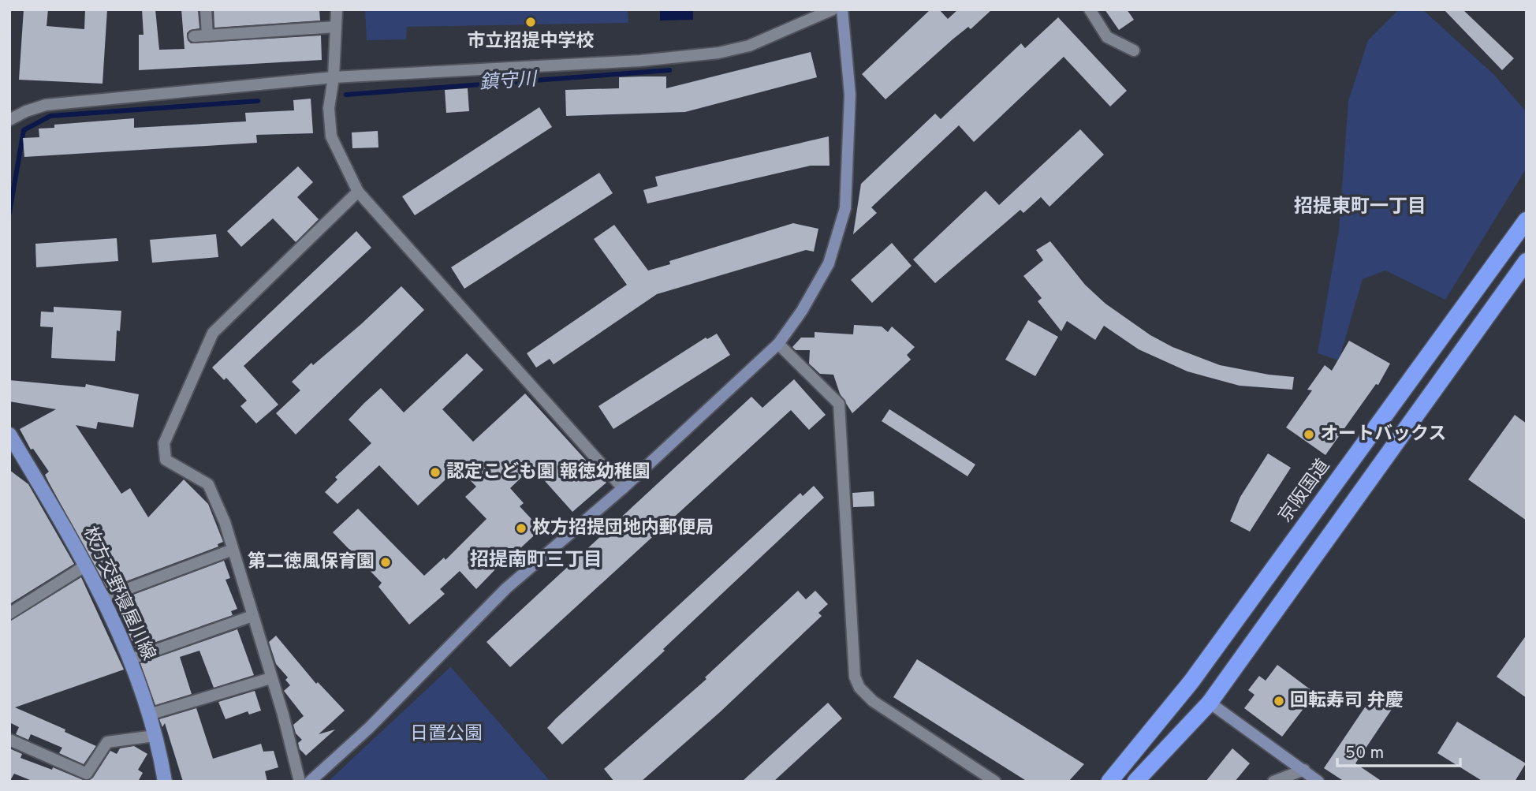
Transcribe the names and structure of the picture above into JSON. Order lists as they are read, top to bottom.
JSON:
{
  "streets": {
    "highway": ["京阪国道"],
    "main road": ["枚方交野寝屋川線"]
  },
  "districts": ["招提東町一丁目", "招提南町三丁目"],
  "water": ["鎮守川"],
  "parks": ["日置公園"],
  "places": [
    "市立招提中学校",
    "オートバックス",
    "認定こども園 報徳幼稚園",
    "枚方招提団地内郵便局",
    "第二徳風保育園",
    "回転寿司 弁慶"
  ],
  "scale_bar": "50 m"
}
